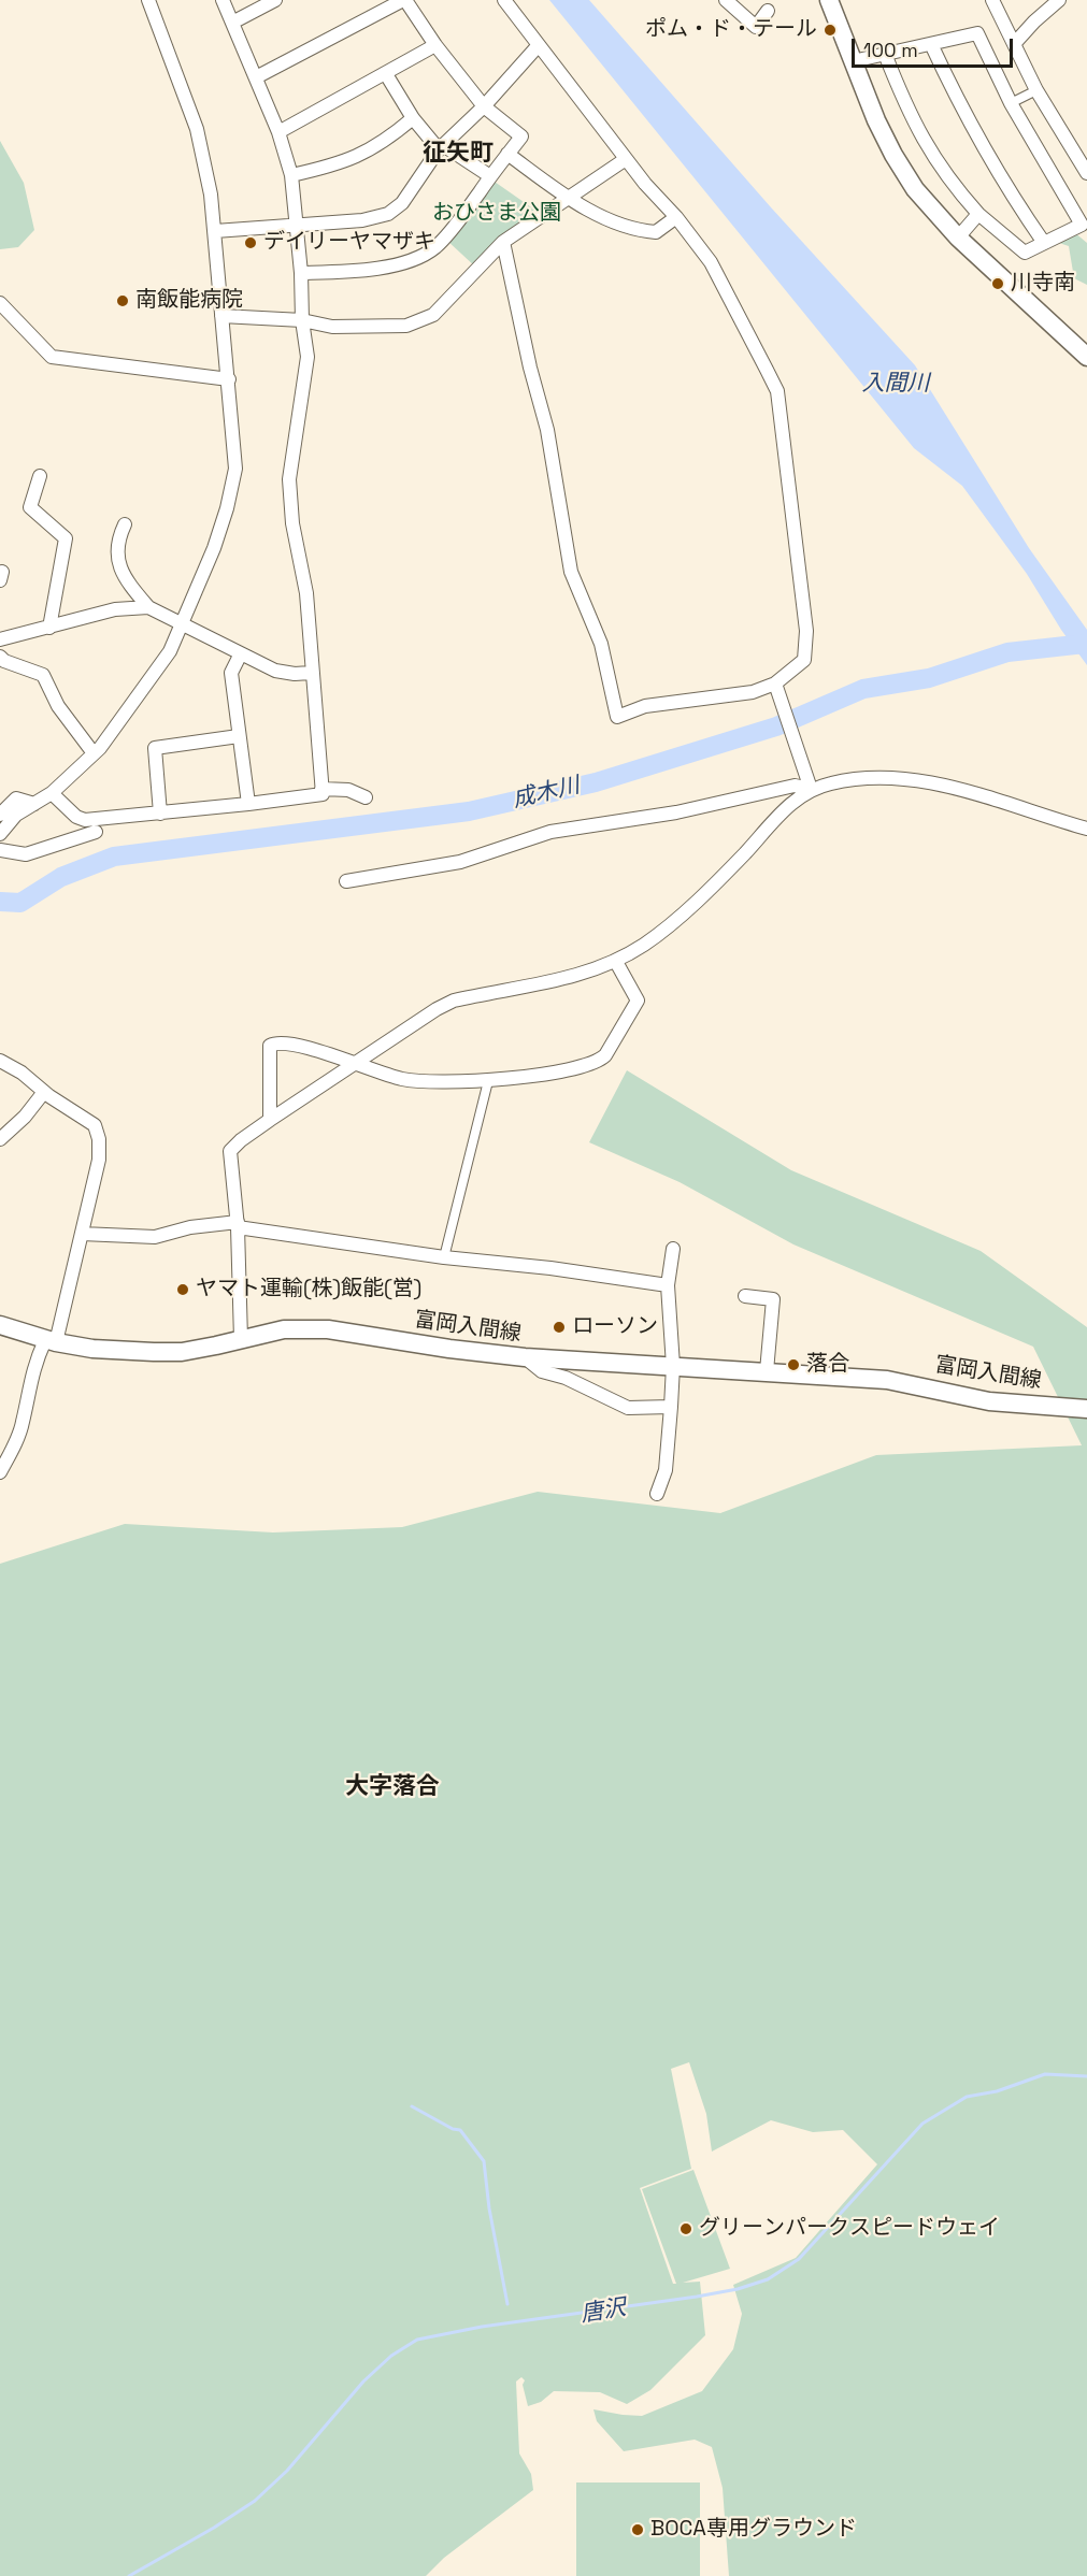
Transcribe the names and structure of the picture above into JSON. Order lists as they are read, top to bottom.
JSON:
{
  "streets": {
    "main road": ["富岡入間線"]
  },
  "districts": ["征矢町", "大字落合"],
  "water": ["入間川", "成木川", "唐沢"],
  "parks": ["おひさま公園"],
  "places": [
    "ポム・ド・テール",
    "デイリーヤマザキ",
    "川寺南",
    "南飯能病院",
    "ヤマト運輸(株)飯能(営)",
    "ローソン",
    "落合",
    "グリーンパークスピードウェイ",
    "BOCA専用グラウンド"
  ],
  "scale_bar": "100 m"
}
